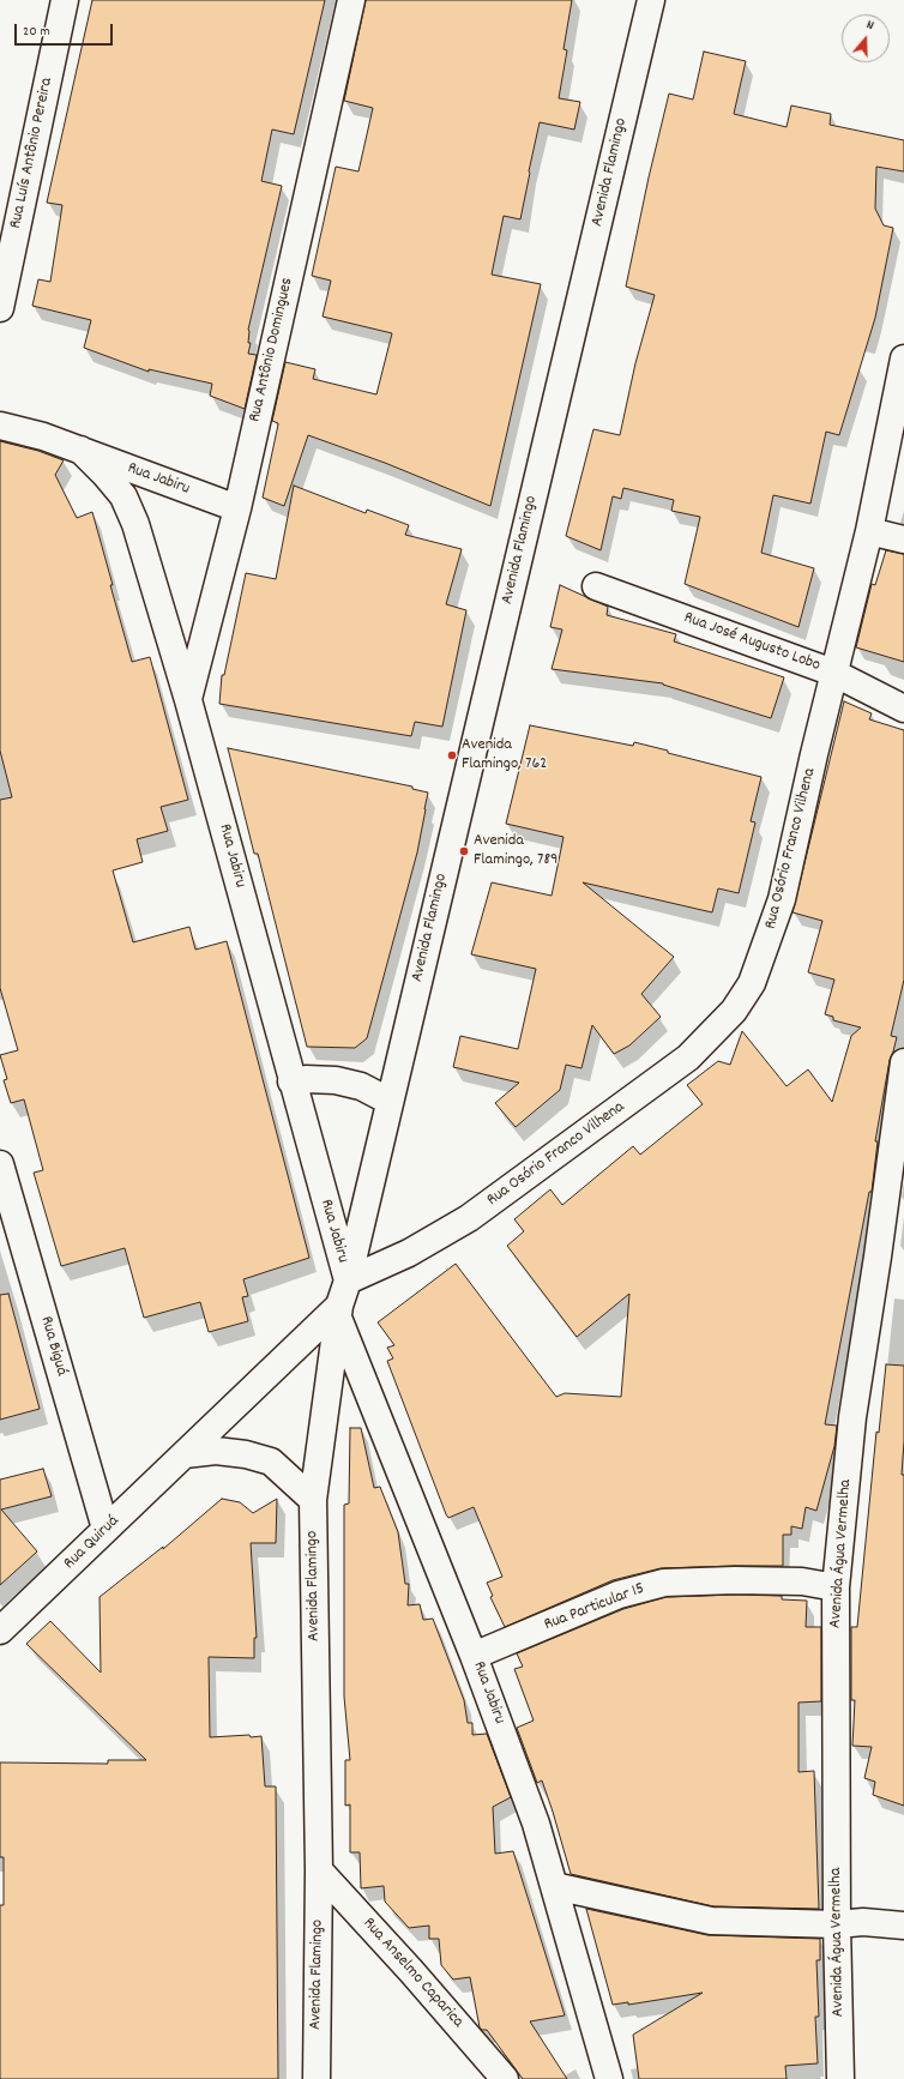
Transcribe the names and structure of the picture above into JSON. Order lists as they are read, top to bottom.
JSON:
{
  "streets": {
    "street": [
      "Rua Luís Antônio Pereira",
      "Avenida Flamingo",
      "Rua Antônio Domingues",
      "Rua Jabiru",
      "Rua José Augusto Lobo",
      "Rua Osório Franco Vilhena",
      "Rua Biguá",
      "Rua Quiruá",
      "Avenida Água Vermelha",
      "Rua Particular 15",
      "Rua Anselmo Caparica"
    ]
  },
  "crossings": [
    ["Avenida Flamingo", "Rua Jabiru"],
    ["Avenida Flamingo", "Rua Osório Franco Vilhena"],
    ["Avenida Flamingo", "Rua Quiruá"],
    ["Avenida Flamingo", "Rua Anselmo Caparica"],
    ["Rua Antônio Domingues", "Rua Jabiru"],
    ["Rua Jabiru", "Rua Osório Franco Vilhena"],
    ["Rua Jabiru", "Rua Quiruá"],
    ["Rua Jabiru", "Rua Particular 15"],
    ["Rua José Augusto Lobo", "Rua Osório Franco Vilhena"],
    ["Rua Biguá", "Rua Quiruá"],
    ["Avenida Água Vermelha", "Rua Particular 15"]
  ],
  "places": ["Avenida Flamingo, 762", "Avenida Flamingo, 789"],
  "scale_bar": "20 m",
  "north": "top"
}
